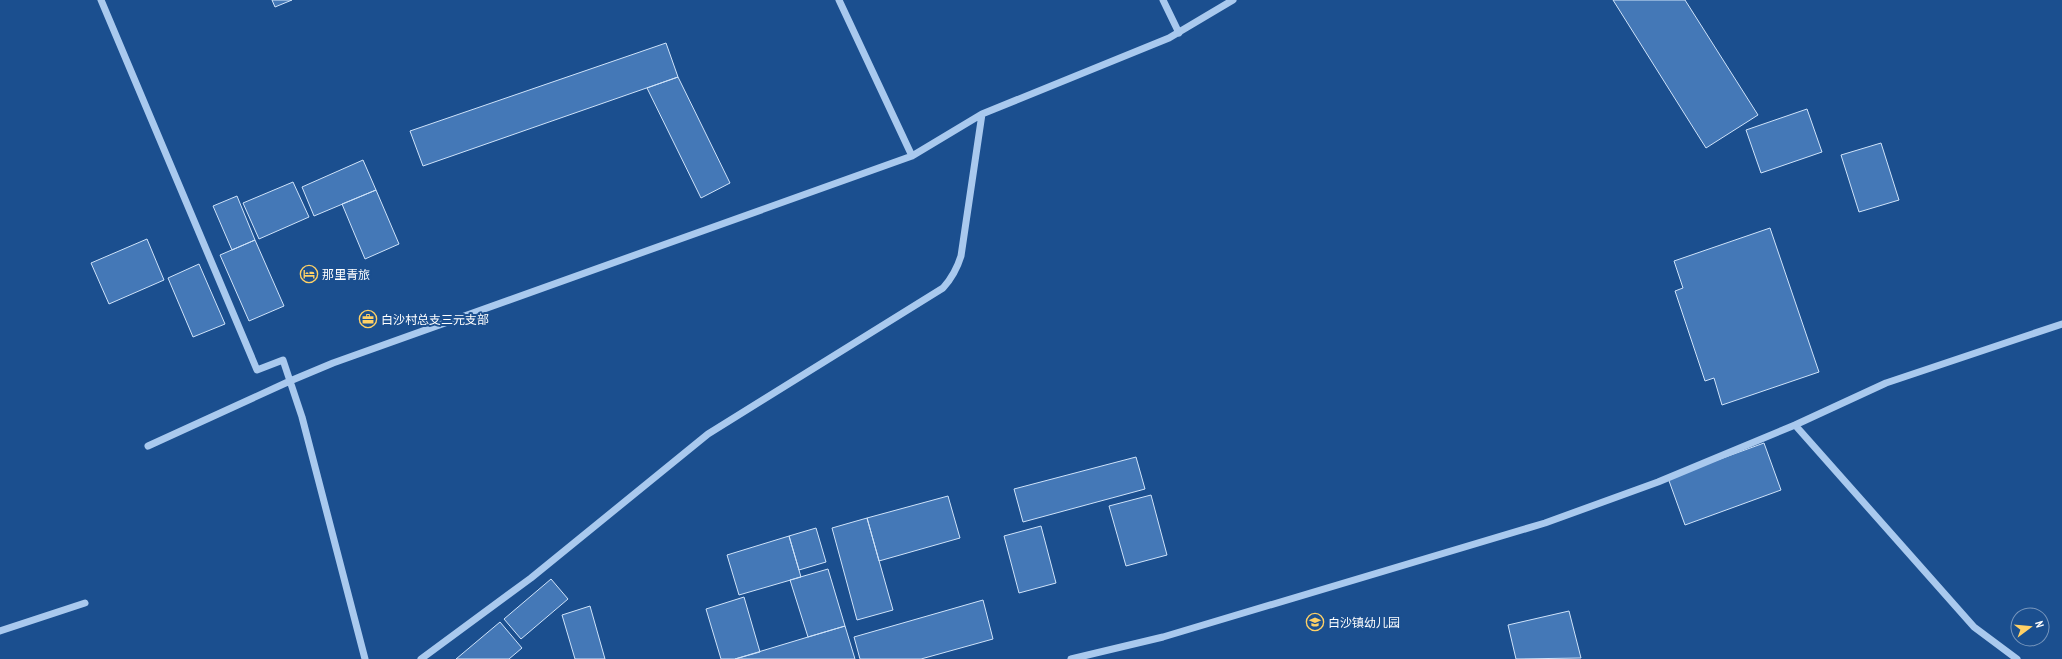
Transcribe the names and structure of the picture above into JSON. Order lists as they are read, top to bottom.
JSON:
{
  "places": {
    "hotel": ["那里青旅"],
    "office": ["白沙村总支三元支部"],
    "school or university": ["白沙镇幼儿园"]
  },
  "north": "right"
}
